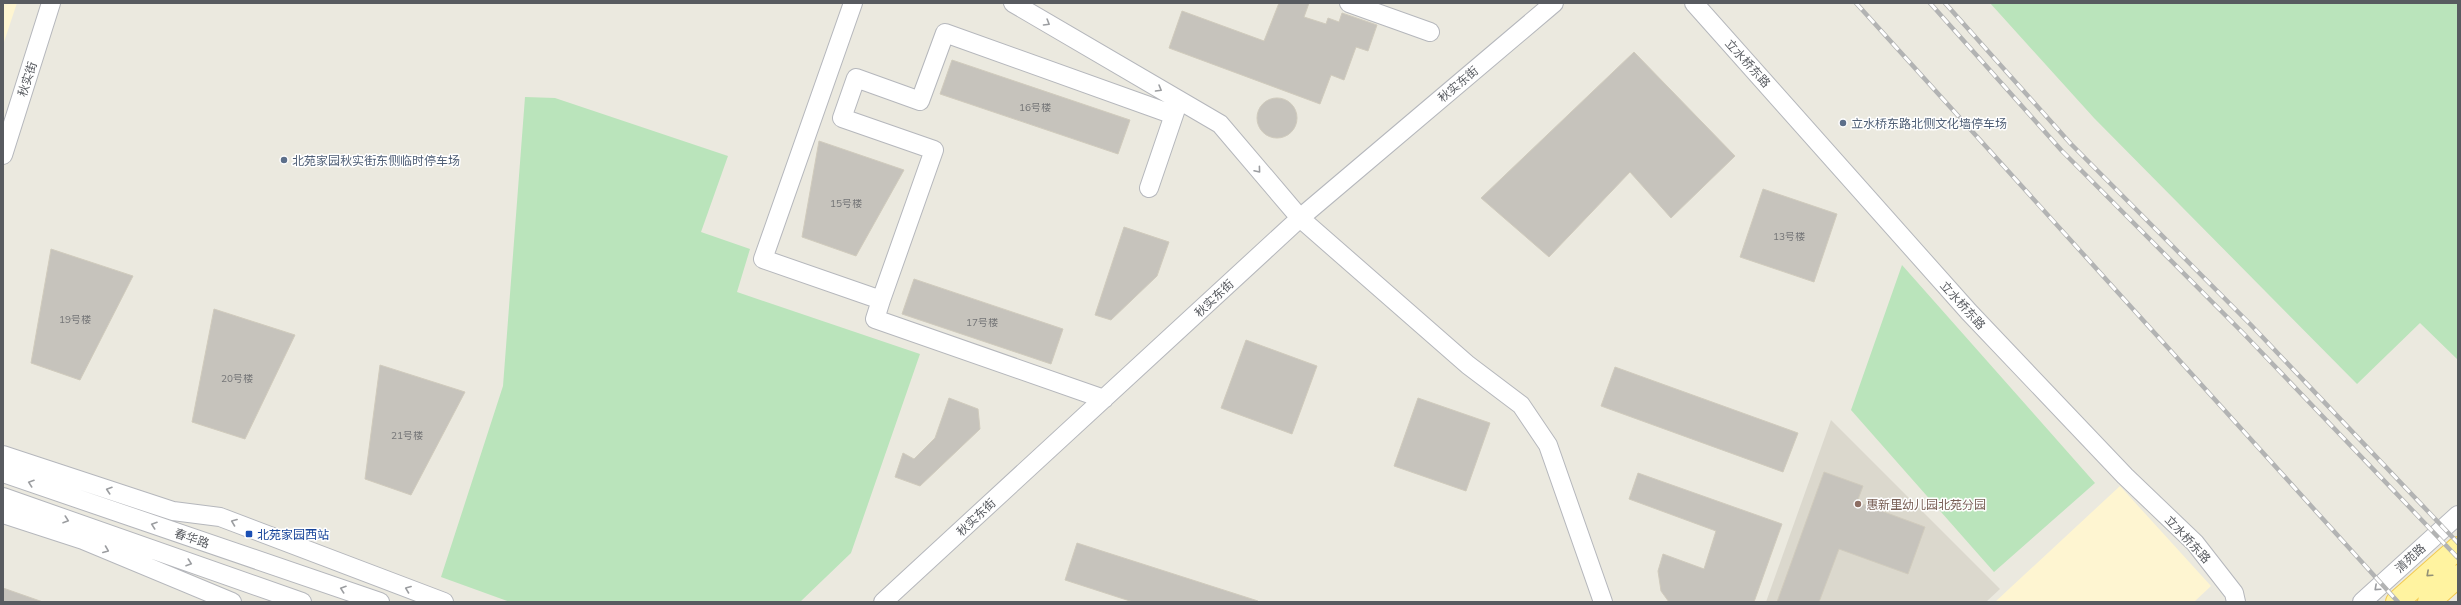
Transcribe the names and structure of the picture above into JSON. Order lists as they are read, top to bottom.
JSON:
{
  "streets": {
    "main road": ["清苑路"],
    "street": [
      "立水桥东路",
      "秋实街",
      "秋实东街",
      "春华路"
    ]
  },
  "one_way": ["清苑路"],
  "places": {
    "other": ["立水桥东路北侧文化墙停车场", "北苑家园秋实街东侧临时停车场", "惠新里幼儿园北苑分园"],
    "transit": ["北苑家园西站"]
  },
  "house_numbers": [
    "16号楼",
    "15号楼",
    "13号楼",
    "19号楼",
    "17号楼",
    "20号楼",
    "21号楼"
  ]
}
